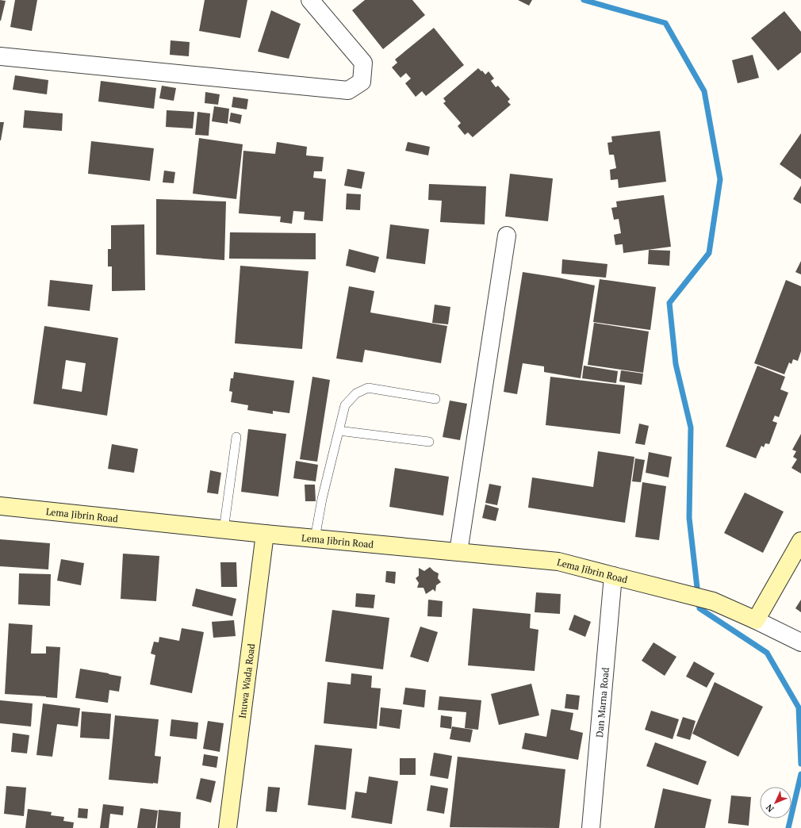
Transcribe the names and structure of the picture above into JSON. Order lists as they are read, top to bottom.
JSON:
{
  "streets": {
    "street": ["Lema Jibrin Road", "Inuwa Wada Road", "Dan Marna Road"]
  },
  "crossings": [
    ["Lema Jibrin Road", "Inuwa Wada Road"],
    ["Lema Jibrin Road", "Dan Marna Road"]
  ],
  "north": "bottom left"
}
